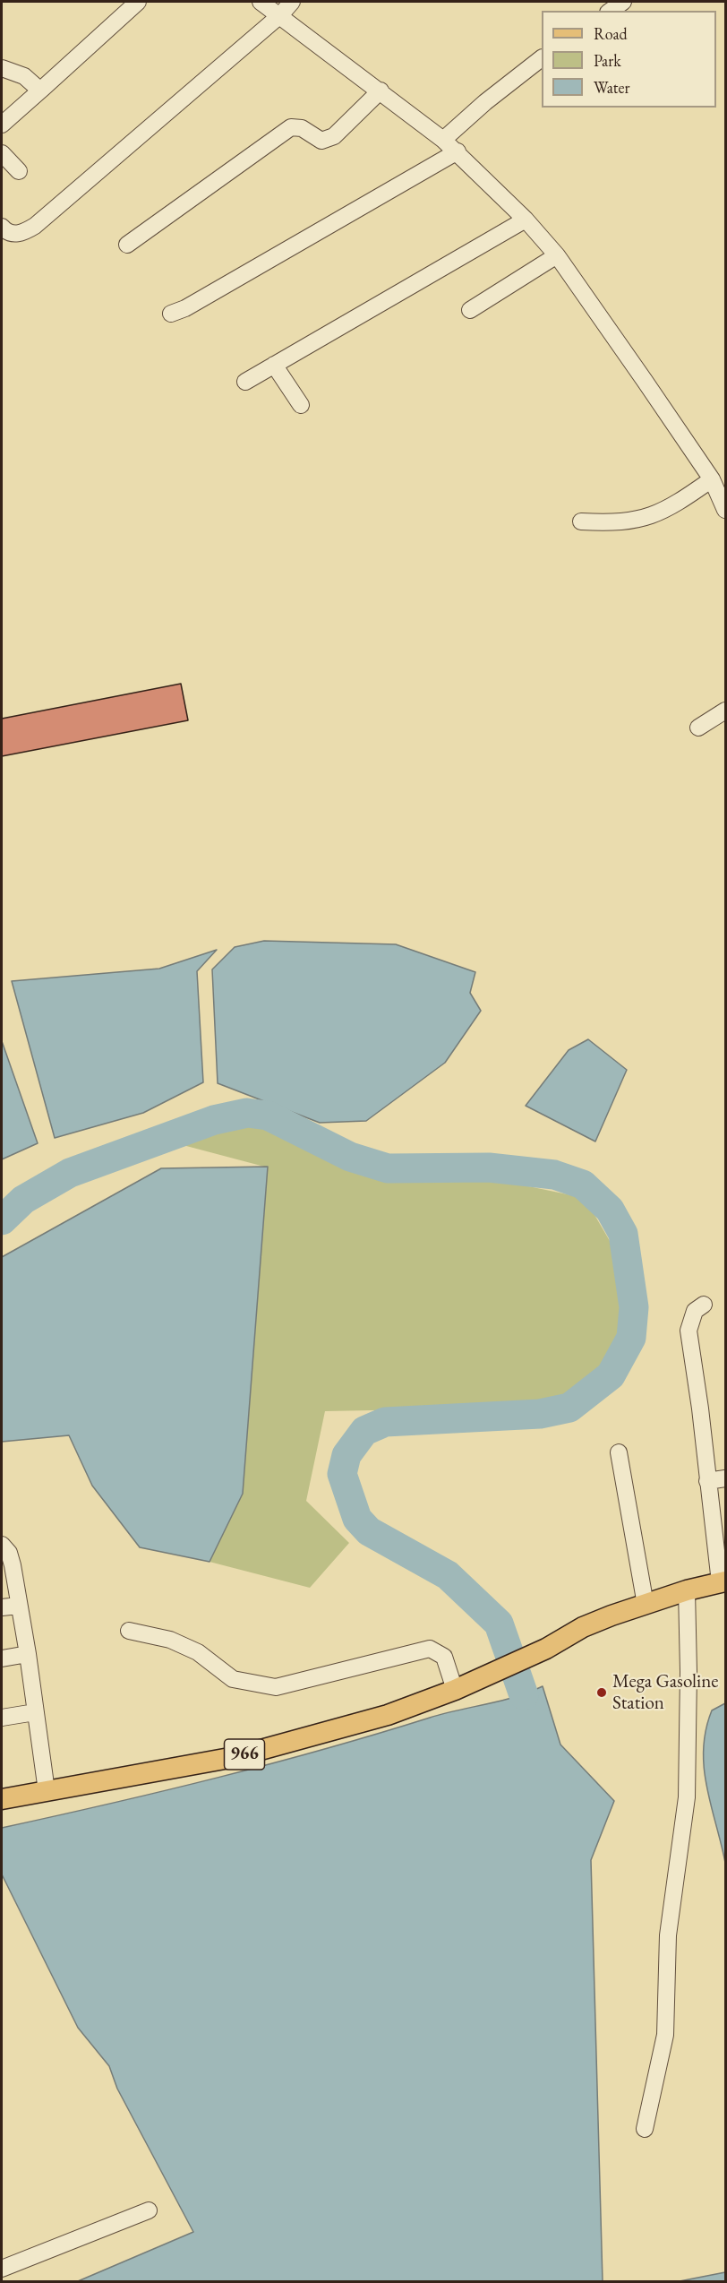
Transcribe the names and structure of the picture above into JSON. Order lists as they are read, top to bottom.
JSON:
{
  "streets": {
    "main road": ["966"]
  },
  "places": ["Mega Gasoline Station"],
  "legend": ["Road", "Park", "Water"]
}
